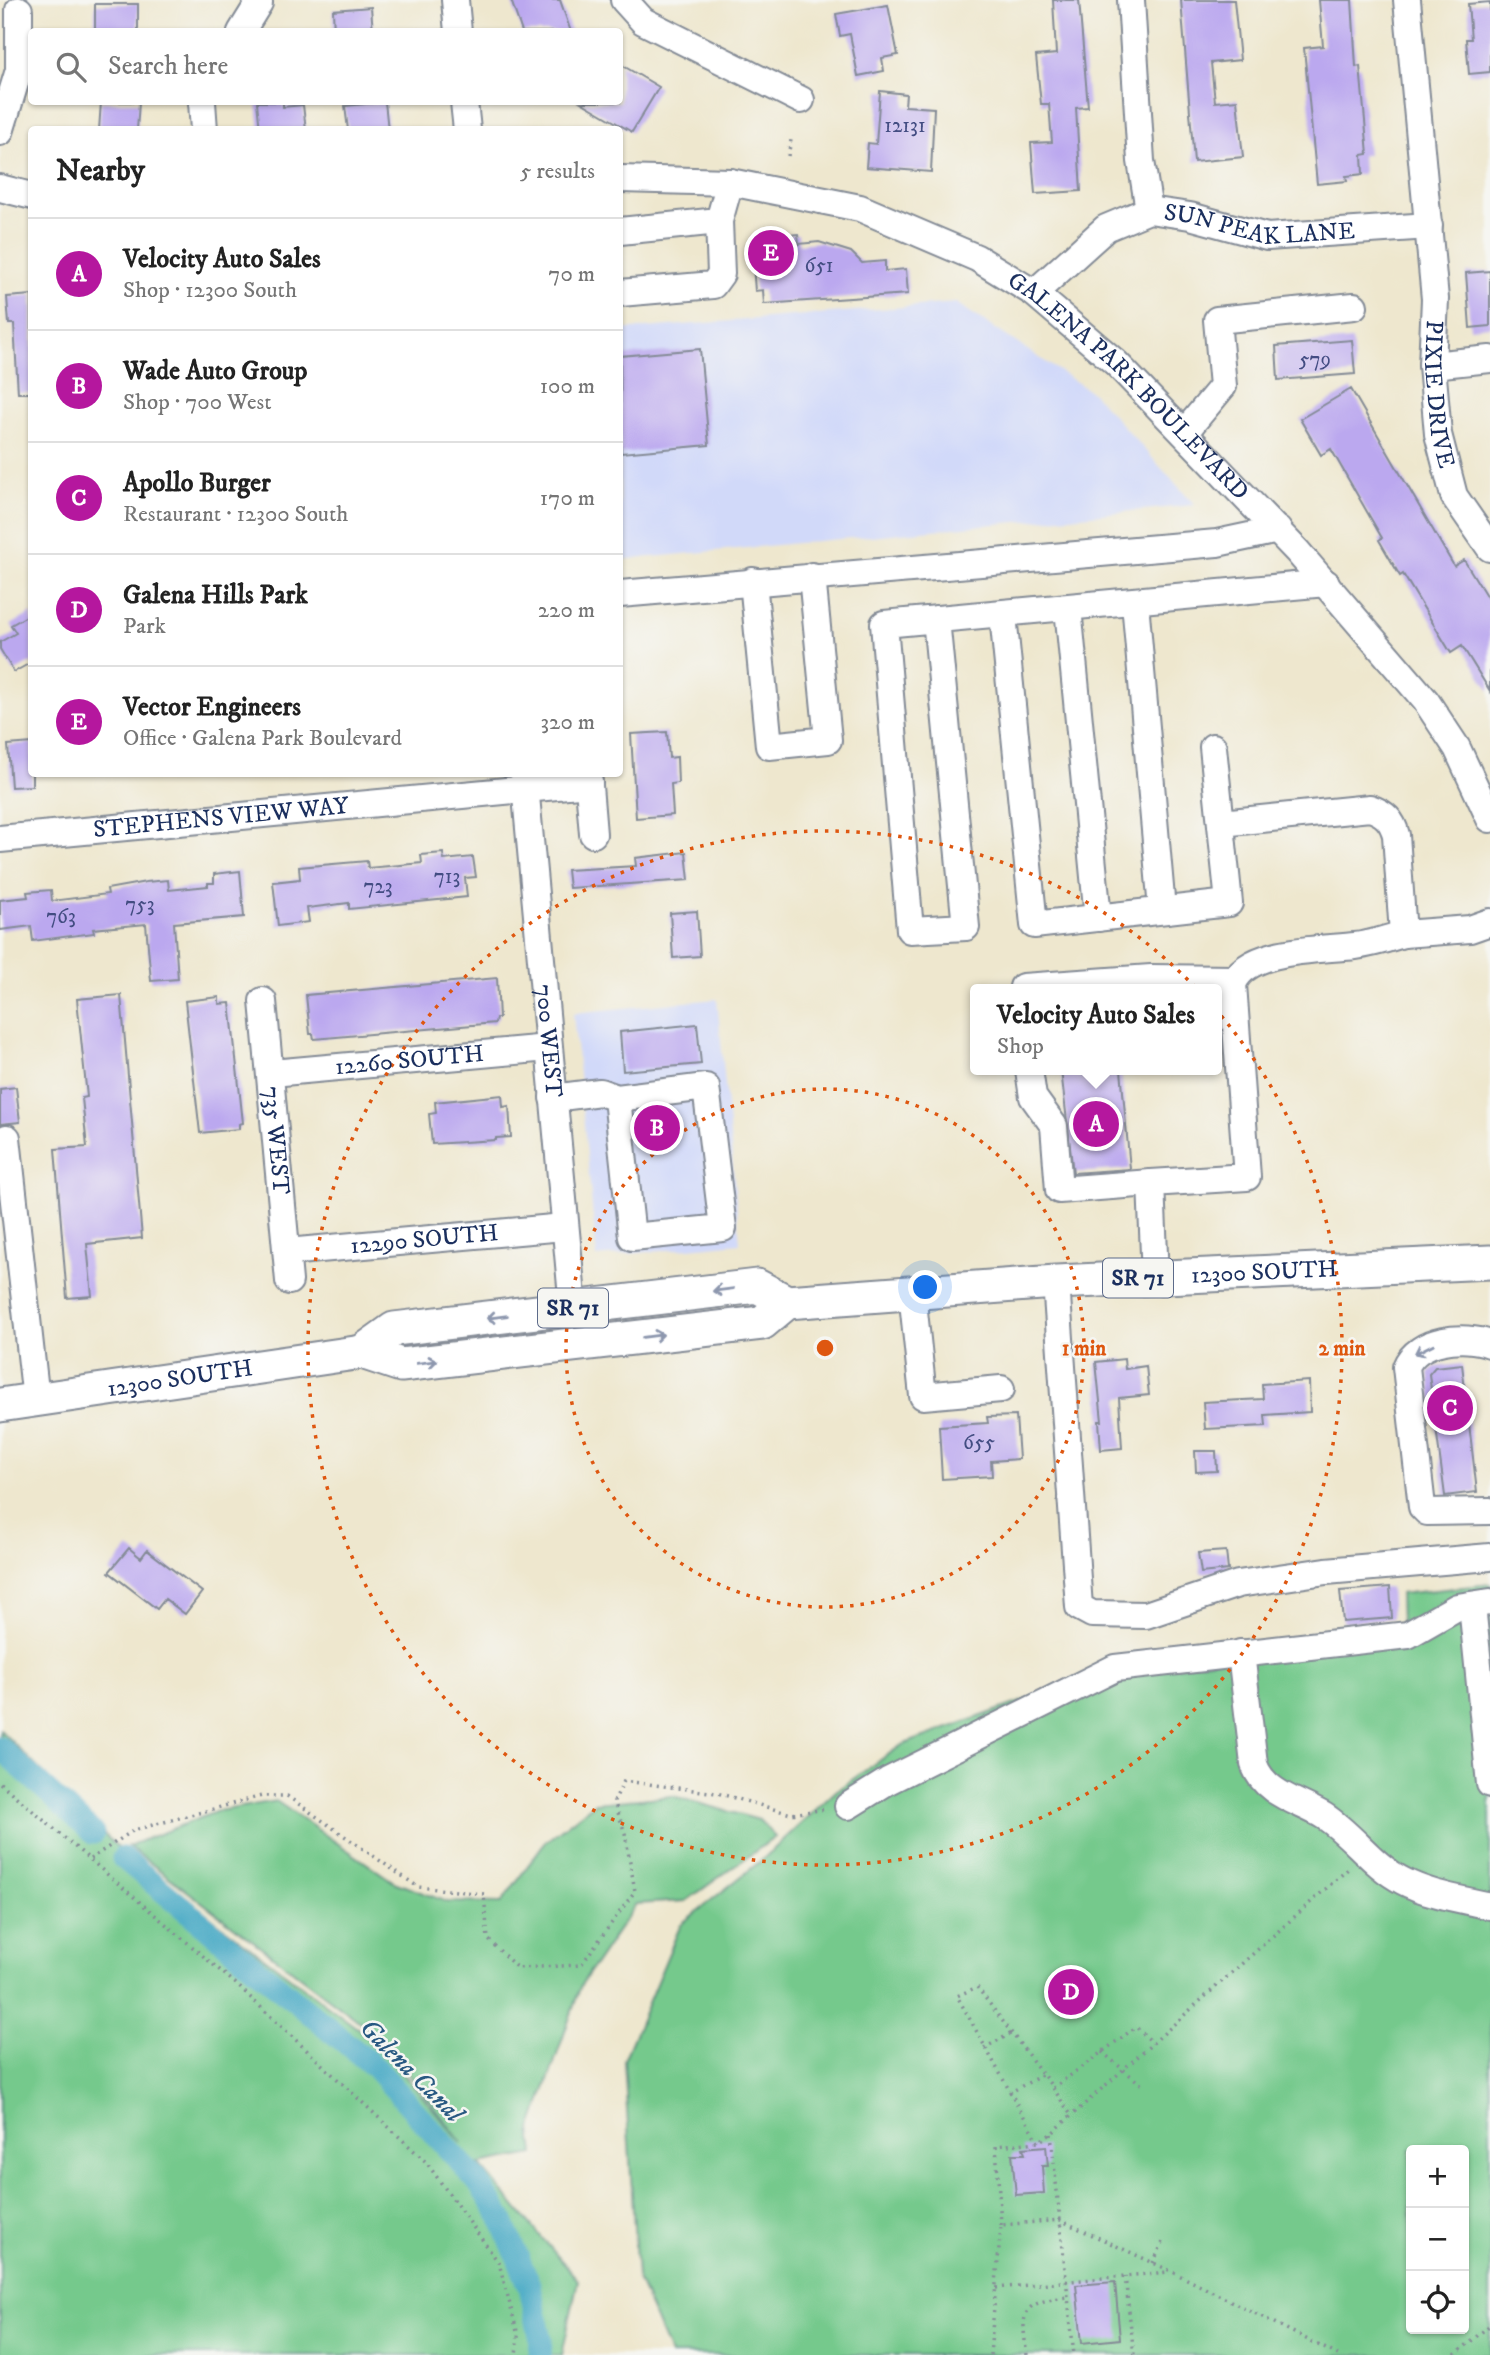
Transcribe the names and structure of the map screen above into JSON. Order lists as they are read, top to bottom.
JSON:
{
  "streets": {
    "main road": ["12300 SOUTH", "SR 71"],
    "street": [
      "SUN PEAK LANE",
      "GALENA PARK BOULEVARD",
      "PIXIE DRIVE",
      "STEPHENS VIEW WAY",
      "700 WEST",
      "12260 SOUTH",
      "735 WEST",
      "12290 SOUTH"
    ]
  },
  "crossings": [
    ["SUN PEAK LANE", "GALENA PARK BOULEVARD"],
    ["SUN PEAK LANE", "PIXIE DRIVE"],
    ["STEPHENS VIEW WAY", "700 WEST"],
    ["700 WEST", "12260 SOUTH"],
    ["700 WEST", "12290 SOUTH"],
    ["700 WEST", "12300 SOUTH"],
    ["12260 SOUTH", "735 WEST"],
    ["735 WEST", "12290 SOUTH"]
  ],
  "water": ["Galena Canal"],
  "house_numbers": [
    "12131",
    "651",
    "579",
    "713",
    "723",
    "753",
    "763",
    "655"
  ],
  "page": {
    "search": "Search here",
    "heading": ["Nearby", "5 results"],
    "list": [
      {
        "mark": "A",
        "name": "Velocity Auto Sales",
        "note": "Shop · 12300 South",
        "value": "70 m"
      },
      {
        "mark": "B",
        "name": "Wade Auto Group",
        "note": "Shop · 700 West",
        "value": "100 m"
      },
      {
        "mark": "C",
        "name": "Apollo Burger",
        "note": "Restaurant · 12300 South",
        "value": "170 m"
      },
      {
        "mark": "D",
        "name": "Galena Hills Park",
        "note": "Park",
        "value": "220 m"
      },
      {
        "mark": "E",
        "name": "Vector Engineers",
        "note": "Office · Galena Park Boulevard",
        "value": "320 m"
      }
    ],
    "pins": [
      "E",
      "A",
      "B",
      "C",
      "D"
    ],
    "popup": ["Velocity Auto Sales", "Shop"],
    "map_buttons": ["+", "−"]
  },
  "rings": ["1 min", "2 min"]
}
